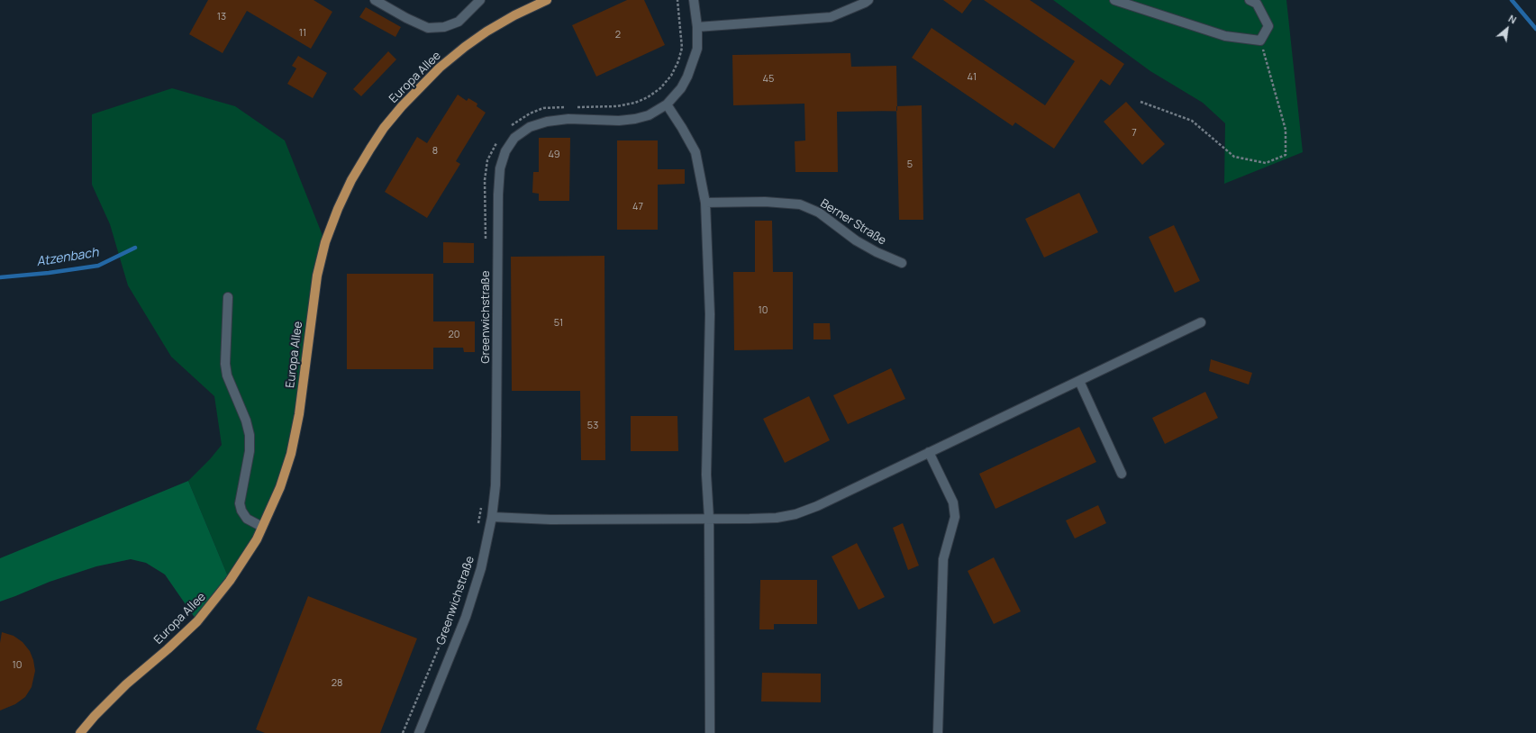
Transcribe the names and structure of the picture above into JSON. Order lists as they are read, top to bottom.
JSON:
{
  "streets": {
    "main road": ["Europa Allee"],
    "street": ["Berner Straße", "Greenwichstraße"]
  },
  "water": ["Atzenbach"],
  "house_numbers": [
    "13",
    "11",
    "2",
    "41",
    "45",
    "7",
    "8",
    "49",
    "5",
    "47",
    "10",
    "51",
    "20",
    "53",
    "10",
    "28"
  ],
  "north": "top right"
}
